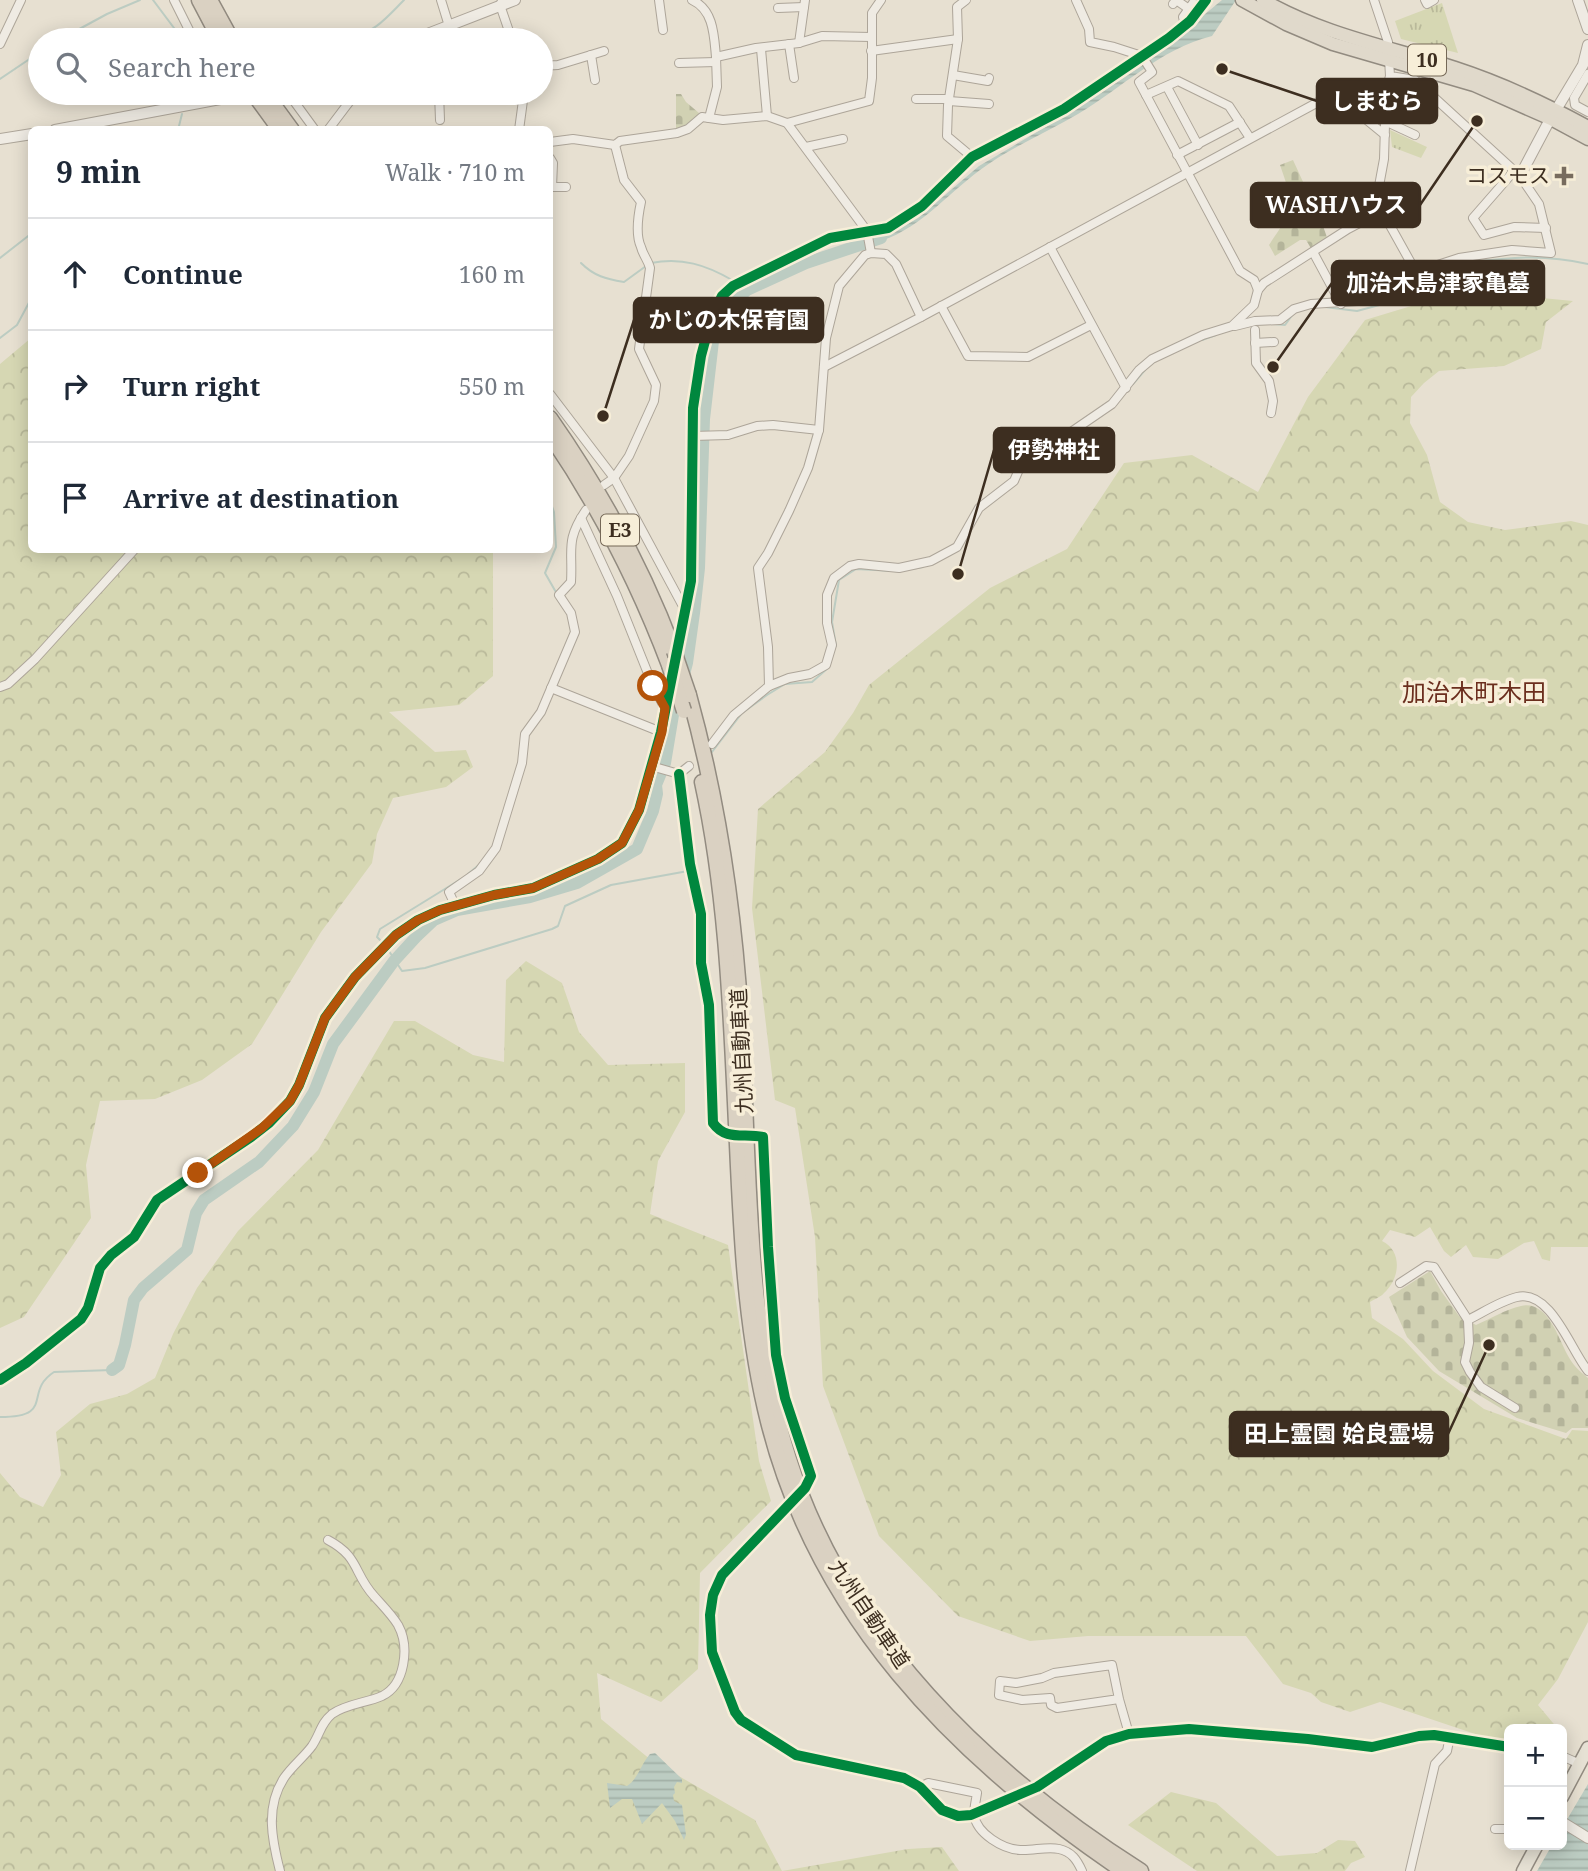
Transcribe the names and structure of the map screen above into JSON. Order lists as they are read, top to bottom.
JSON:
{
  "streets": {
    "highway": ["10", "E3", "九州自動車道"]
  },
  "districts": ["加治木町木田"],
  "places": {
    "other": [
      "しまむら",
      "WASHハウス",
      "加治木島津家亀墓",
      "かじの木保育園",
      "伊勢神社",
      "田上霊園 姶良霊場"
    ],
    "health": ["コスモス"]
  },
  "page": {
    "search": "Search here",
    "heading": ["9 min", "Walk · 710 m"],
    "list": [
      ["Continue", "160 m"],
      ["Turn right", "550 m"],
      "Arrive at destination"
    ],
    "map_buttons": ["+", "−"]
  }
}
